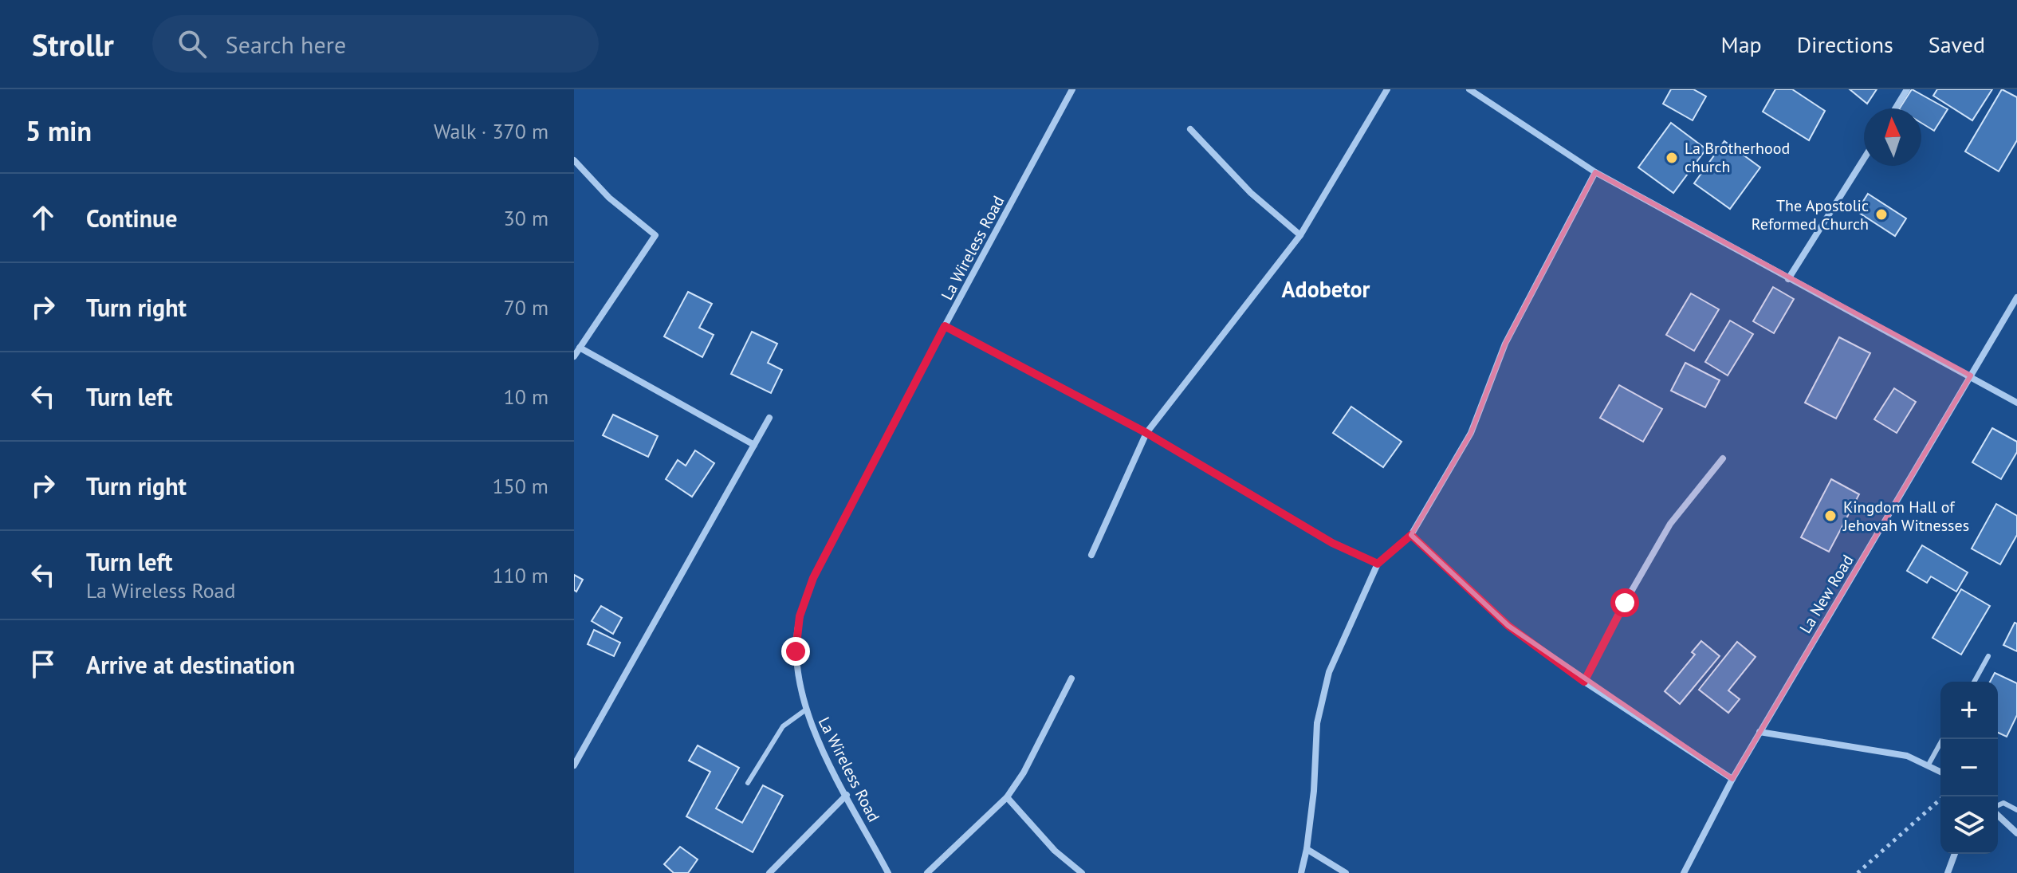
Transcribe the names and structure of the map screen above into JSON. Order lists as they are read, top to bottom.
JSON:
{
  "streets": {
    "street": ["La Wireless Road", "La New Road"]
  },
  "districts": ["Adobetor"],
  "places": ["La Brotherhood church", "The Apostolic Reformed Church", "Kingdom Hall of Jehovah Witnesses"],
  "north": "top",
  "page": {
    "header": "Strollr",
    "search": "Search here",
    "nav": ["Map", "Directions", "Saved"],
    "heading": ["5 min", "Walk · 370 m"],
    "list": [
      ["Continue", "30 m"],
      ["Turn right", "70 m"],
      ["Turn left", "10 m"],
      ["Turn right", "150 m"],
      ["Turn left", "La Wireless Road", "110 m"],
      "Arrive at destination"
    ],
    "map_buttons": ["+", "−"]
  }
}
